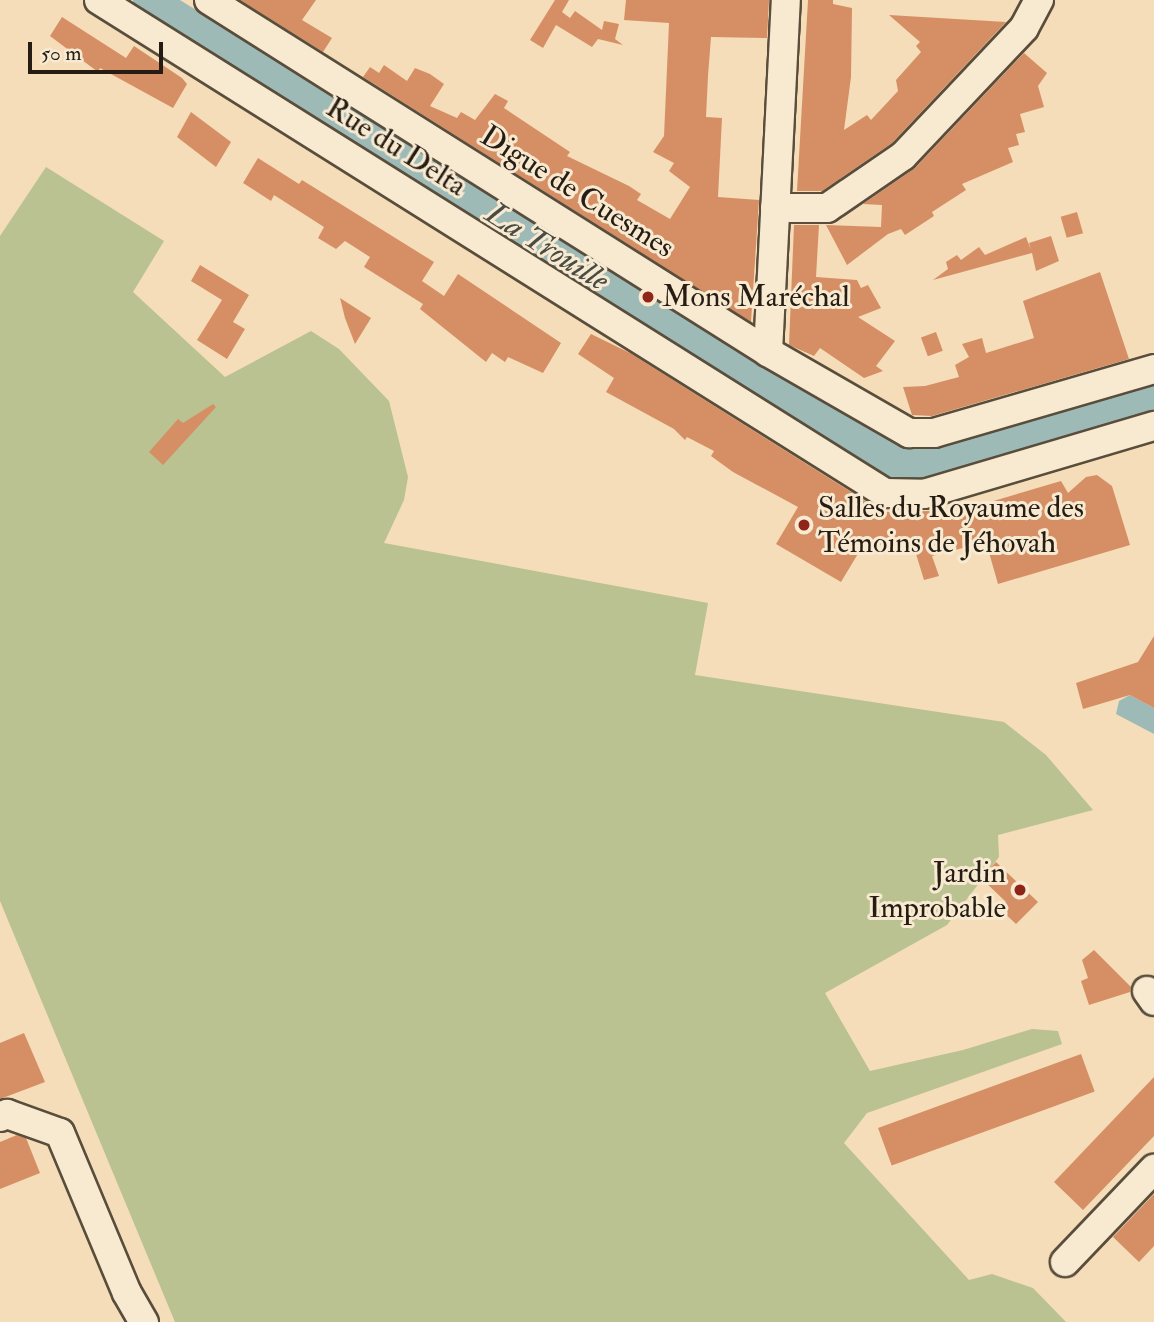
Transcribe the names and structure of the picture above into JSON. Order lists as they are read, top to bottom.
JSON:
{
  "streets": {
    "street": ["Rue du Delta", "Digue de Cuesmes"]
  },
  "water": ["La Trouille"],
  "places": ["Mons Maréchal", "Salles du Royaume des Témoins de Jéhovah", "Jardin Improbable"],
  "scale_bar": "50 m"
}
